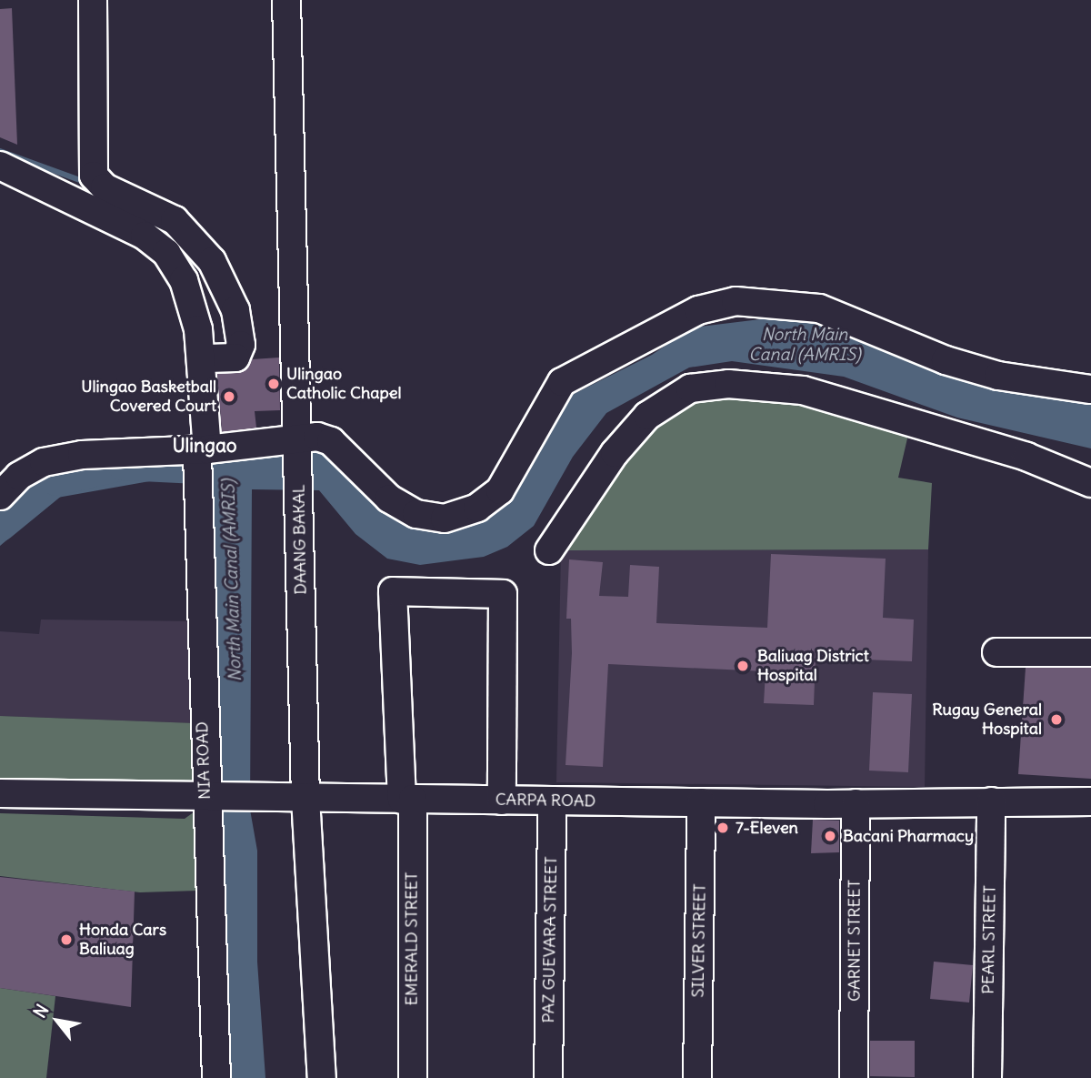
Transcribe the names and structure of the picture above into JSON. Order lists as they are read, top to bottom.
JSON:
{
  "streets": {
    "street": [
      "DAANG BAKAL",
      "NIA ROAD",
      "CARPA ROAD",
      "EMERALD STREET",
      "PAZ GUEVARA STREET",
      "PEARL STREET",
      "SILVER STREET",
      "GARNET STREET"
    ]
  },
  "crossings": [
    ["DAANG BAKAL", "CARPA ROAD"],
    ["NIA ROAD", "CARPA ROAD"],
    ["CARPA ROAD", "EMERALD STREET"],
    ["CARPA ROAD", "PAZ GUEVARA STREET"],
    ["CARPA ROAD", "PEARL STREET"],
    ["CARPA ROAD", "SILVER STREET"],
    ["CARPA ROAD", "GARNET STREET"]
  ],
  "districts": ["Ulingao"],
  "water": ["North Main Canal (AMRIS)"],
  "places": [
    "Ulingao Catholic Chapel",
    "Ulingao Basketball Covered Court",
    "Baliuag District Hospital",
    "Rugay General Hospital",
    "7-Eleven",
    "Bacani Pharmacy",
    "Honda Cars Baliuag"
  ],
  "north": "top left"
}
